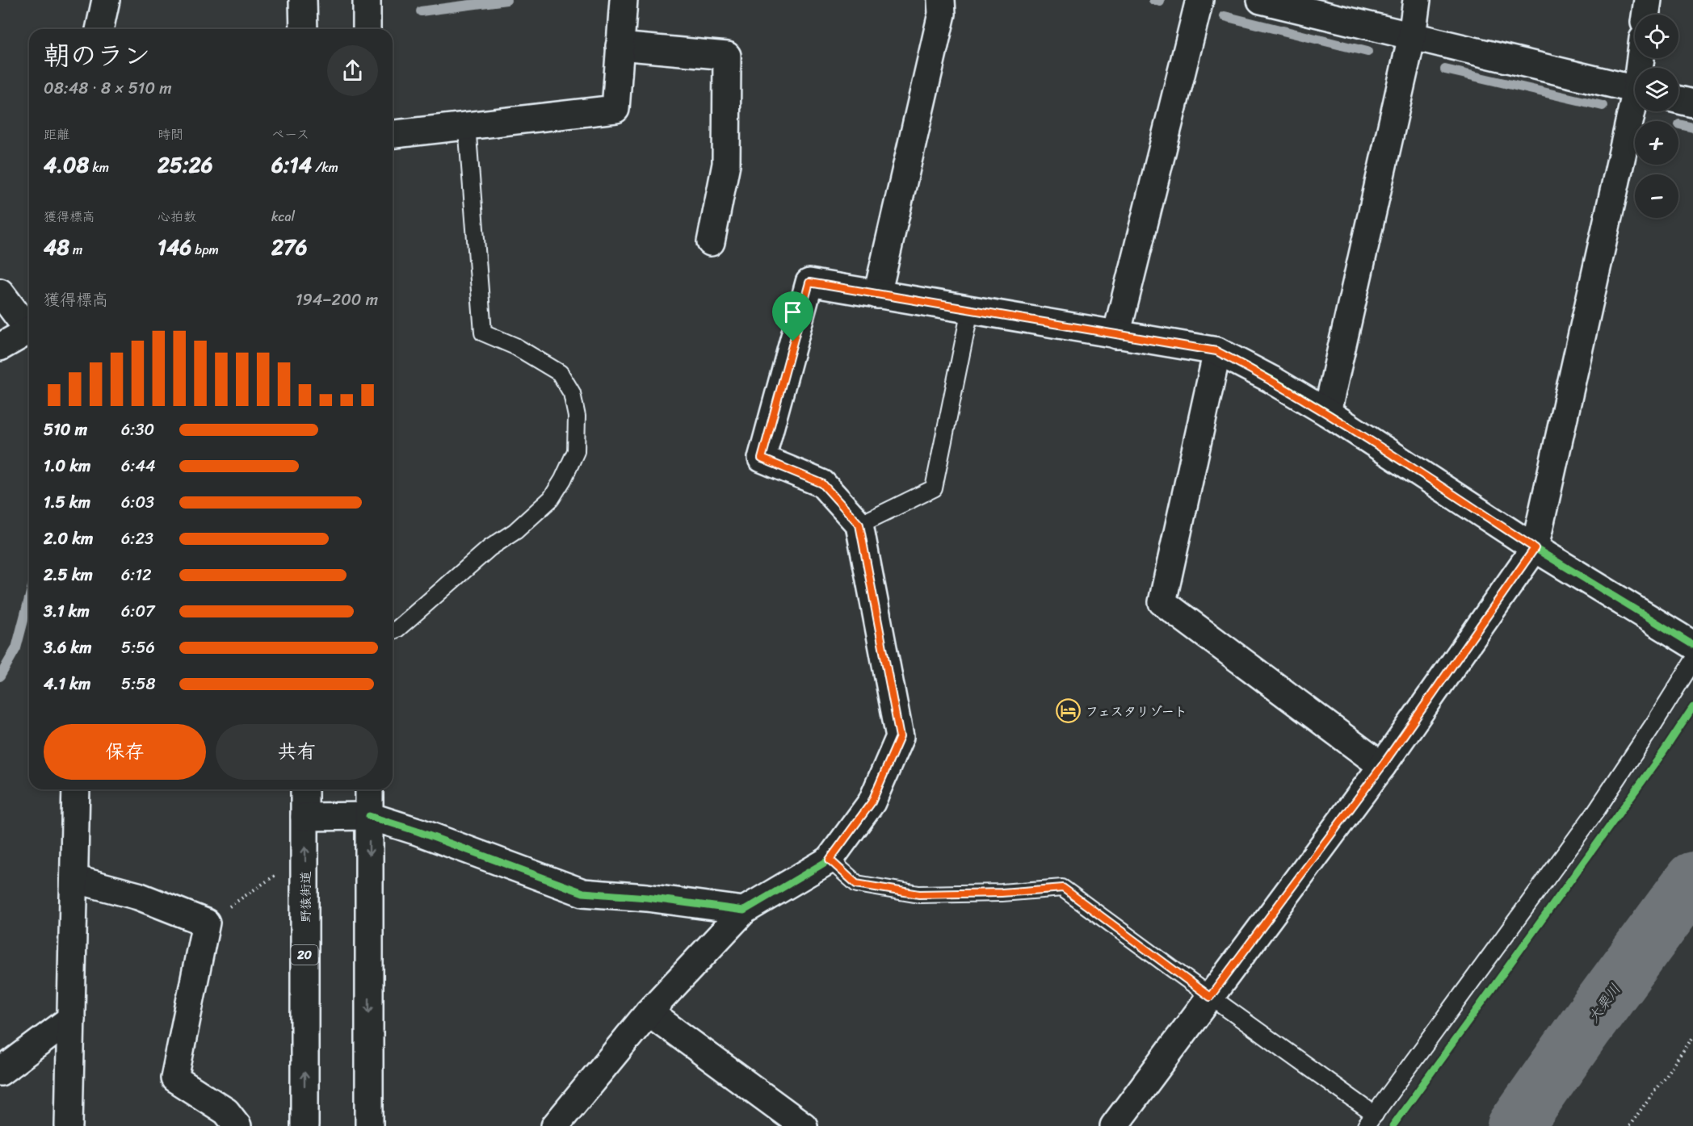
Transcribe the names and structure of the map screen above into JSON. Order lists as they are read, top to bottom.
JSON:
{
  "streets": {
    "street": ["野猿街道", "20"]
  },
  "water": ["大栗川"],
  "places": {
    "hotel": ["フェスタリゾート"]
  },
  "page": {
    "map_buttons": ["+", "−"],
    "heading": ["朝のラン", "08:48 · 8 × 510 m"],
    "stats": [
      ["距離", "4.08 km"],
      ["時間", "25:26"],
      ["ペース", "6:14 /km"],
      ["獲得標高", "48 m"],
      ["心拍数", "146 bpm"],
      ["kcal", "276"]
    ],
    "chart": ["獲得標高", "194–200 m"],
    "list": [
      {
        "name": "510 m",
        "note": "6:30"
      },
      {
        "name": "1.0 km",
        "note": "6:44"
      },
      {
        "name": "1.5 km",
        "note": "6:03"
      },
      {
        "name": "2.0 km",
        "note": "6:23"
      },
      {
        "name": "2.5 km",
        "note": "6:12"
      },
      {
        "name": "3.1 km",
        "note": "6:07"
      },
      {
        "name": "3.6 km",
        "note": "5:56"
      },
      {
        "name": "4.1 km",
        "note": "5:58"
      }
    ],
    "buttons": ["保存", "共有"]
  }
}
